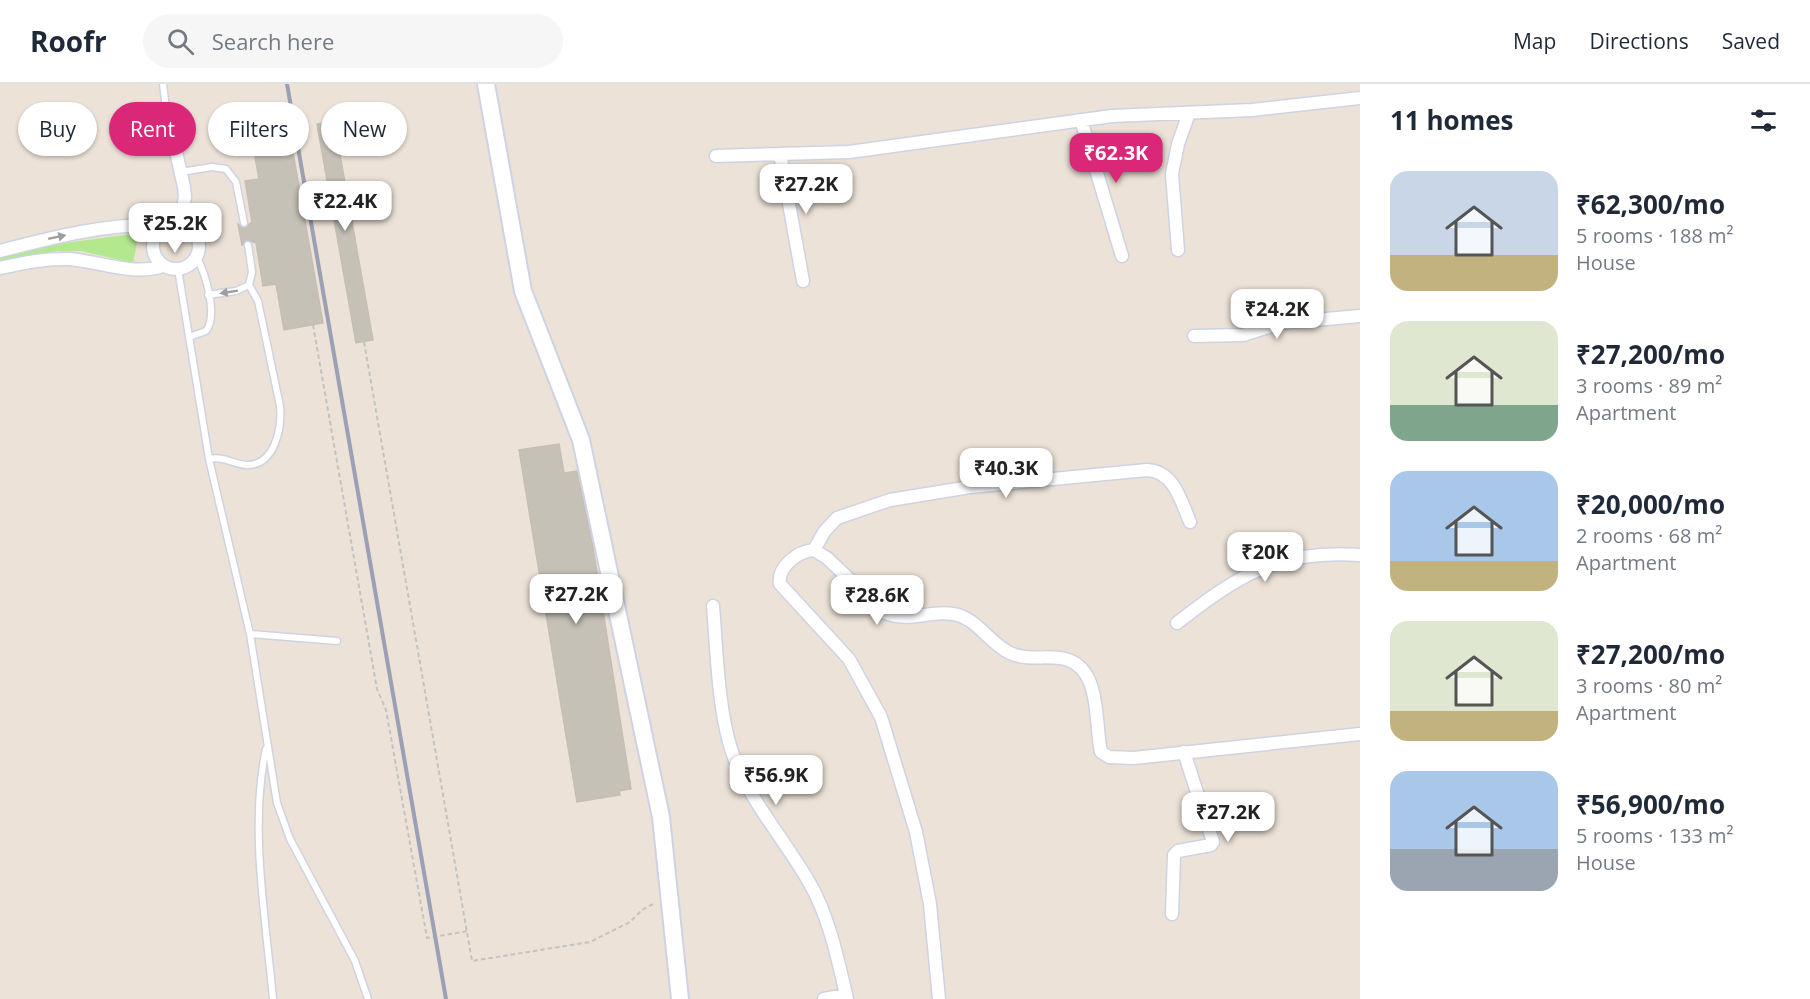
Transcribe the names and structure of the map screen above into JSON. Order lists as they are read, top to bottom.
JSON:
{
  "page": {
    "header": "Roofr",
    "search": "Search here",
    "nav": ["Map", "Directions", "Saved"],
    "heading": "11 homes",
    "chip": [
      "Buy",
      "Rent",
      "Filters",
      "New"
    ],
    "price": [
      "₹62.3K",
      "₹27.2K",
      "₹22.4K",
      "₹25.2K",
      "₹24.2K",
      "₹40.3K",
      "₹20K",
      "₹27.2K",
      "₹28.6K",
      "₹56.9K",
      "₹27.2K"
    ],
    "list": [
      {
        "name": "₹62,300/mo",
        "note": "5 rooms · 188 m² · House"
      },
      {
        "name": "₹27,200/mo",
        "note": "3 rooms · 89 m² · Apartment"
      },
      {
        "name": "₹20,000/mo",
        "note": "2 rooms · 68 m² · Apartment"
      },
      {
        "name": "₹27,200/mo",
        "note": "3 rooms · 80 m² · Apartment"
      },
      {
        "name": "₹56,900/mo",
        "note": "5 rooms · 133 m² · House"
      }
    ]
  }
}
